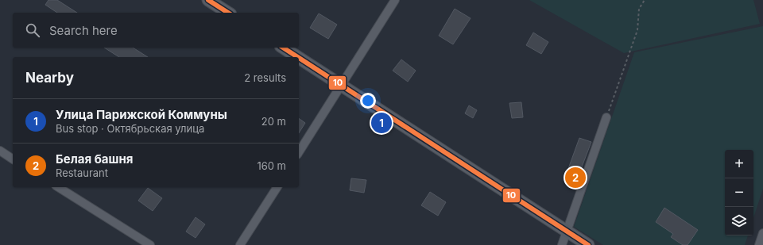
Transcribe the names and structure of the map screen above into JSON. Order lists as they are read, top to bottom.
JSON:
{
  "lines": ["transit line 10"],
  "page": {
    "search": "Search here",
    "heading": ["Nearby", "2 results"],
    "list": [
      {
        "mark": "1",
        "name": "Улица Парижской Коммуны",
        "note": "Bus stop · Октябрьская улица",
        "value": "20 m"
      },
      {
        "mark": "2",
        "name": "Белая башня",
        "note": "Restaurant",
        "value": "160 m"
      }
    ],
    "pins": ["1", "2"],
    "map_buttons": ["+", "−"]
  }
}
